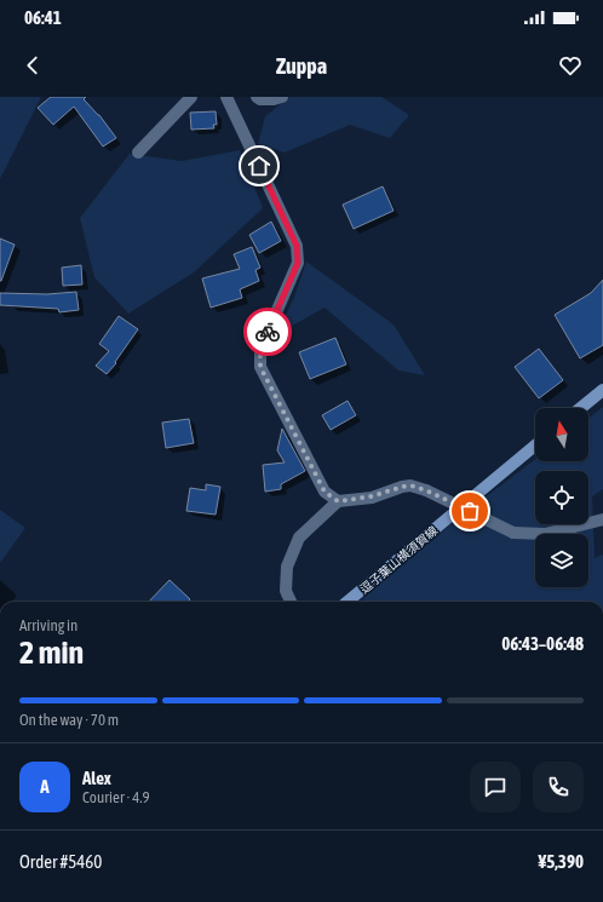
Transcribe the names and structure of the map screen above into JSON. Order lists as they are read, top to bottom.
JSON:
{
  "streets": {
    "main road": ["逗子葉山横須賀線"]
  },
  "north": "top",
  "page": {
    "status": "06:41",
    "header": "Zuppa",
    "heading": ["2 min", "Arriving in", "06:43–06:48"],
    "panel": [
      "Alex",
      "Courier · 4.9",
      "Order #5460",
      "¥5,390"
    ],
    "bar": "On the way · 70 m",
    "round": "A"
  }
}
